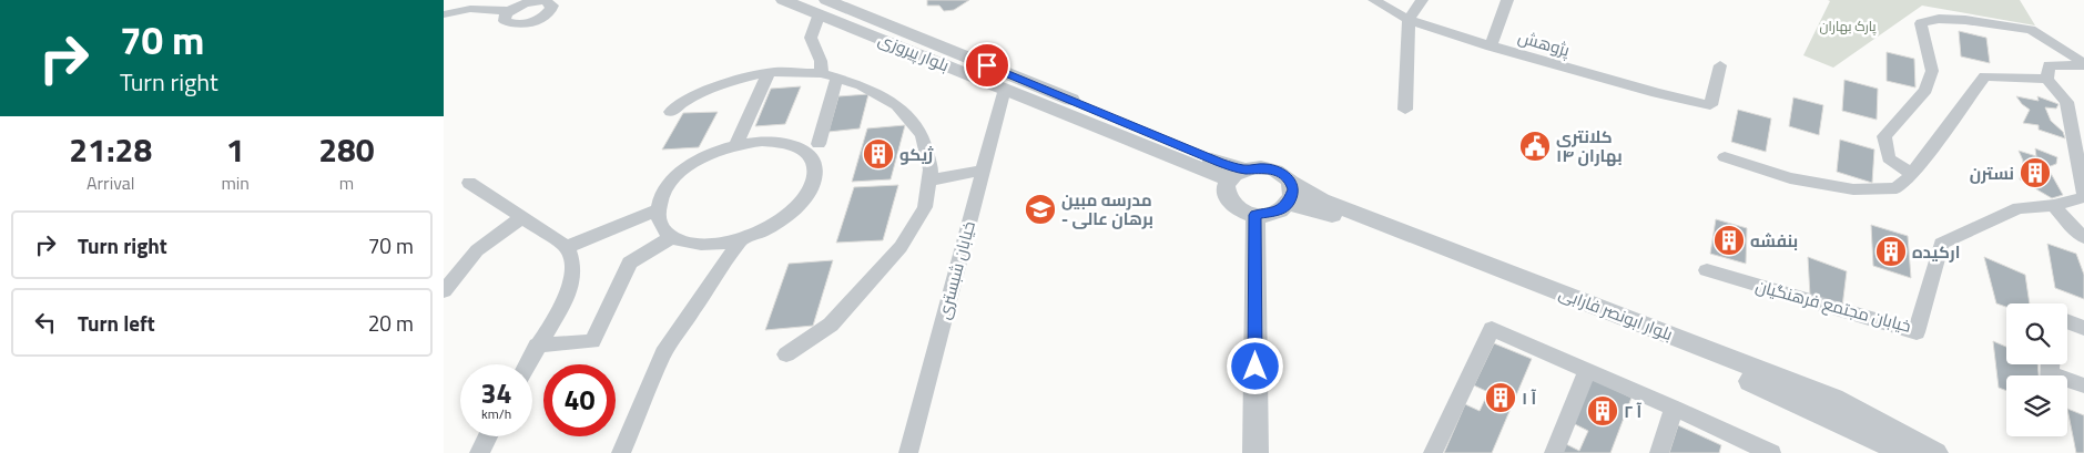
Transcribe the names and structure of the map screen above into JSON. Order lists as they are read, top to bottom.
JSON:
{
  "streets": {
    "street": [
      "پژوهش",
      "بلوار پیروزی",
      "خیابان شبستری",
      "خیابان مجتمع فرهنگیان",
      "بلوار ابونصر فارابی"
    ]
  },
  "crossings": [
    ["بلوار پیروزی", "خیابان شبستری"],
    ["بلوار پیروزی", "بلوار ابونصر فارابی"]
  ],
  "parks": ["پارک بهاران"],
  "places": {
    "public building": ["کلانتری ۱۴ بهاران"],
    "building": [
      "ژیکو",
      "نسترن",
      "بنفشه",
      "ارکیده",
      "آ ۱",
      "آ ۲"
    ],
    "school or university": ["مدرسه مبین - برهان عالی"]
  },
  "page": {
    "turn": ["70 m", "Turn right"],
    "eta": [
      "21:28",
      "Arrival",
      "1",
      "min",
      "280",
      "m"
    ],
    "list": [
      {
        "name": "Turn right",
        "value": "70 m"
      },
      {
        "name": "Turn left",
        "value": "20 m"
      }
    ],
    "speed": "34 km/h",
    "limit": "40"
  }
}
